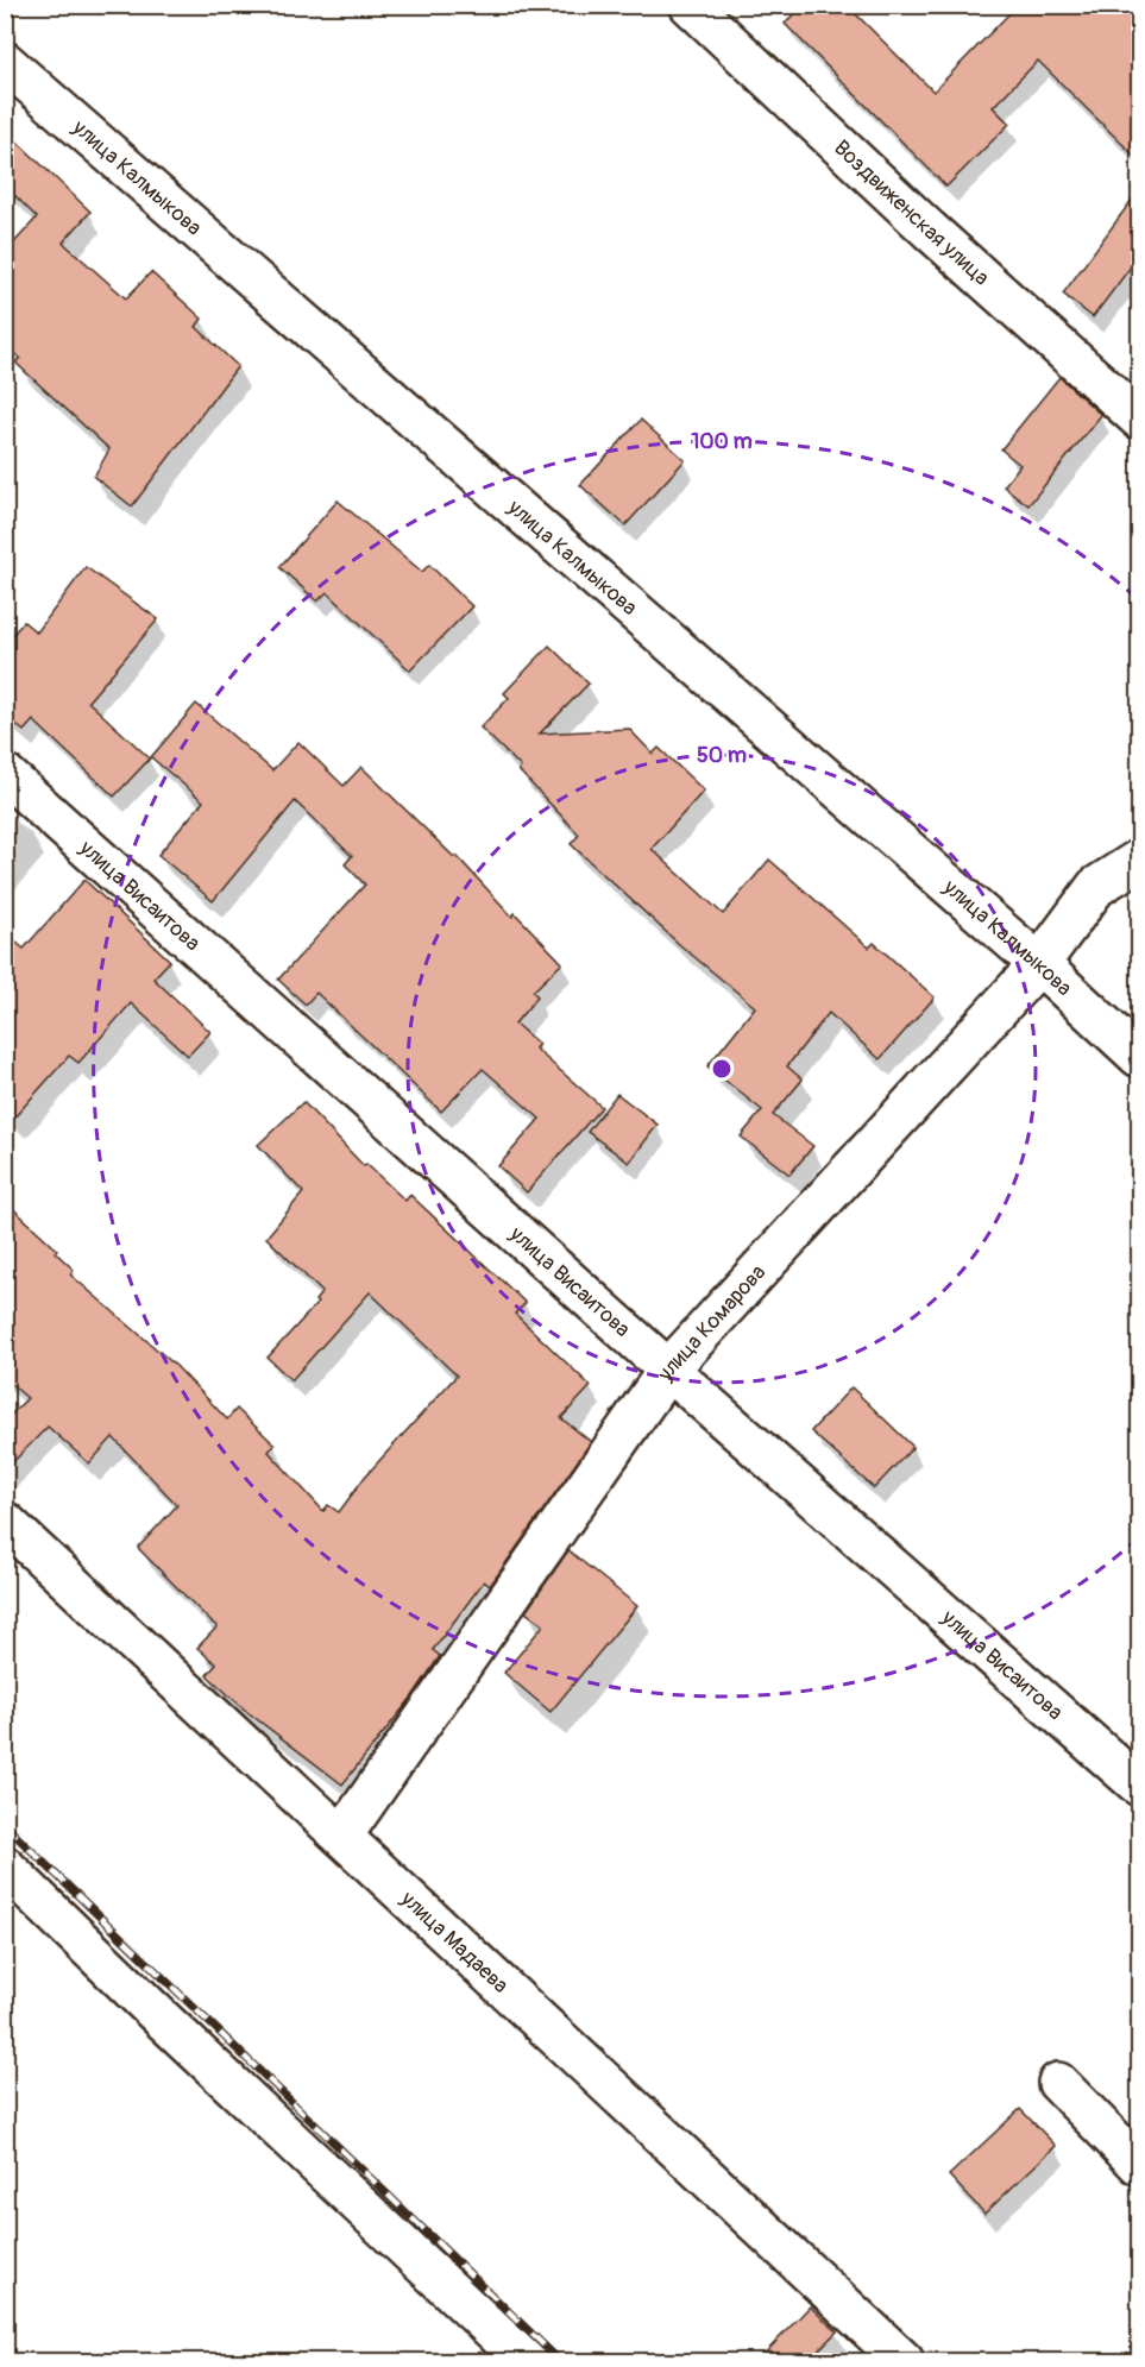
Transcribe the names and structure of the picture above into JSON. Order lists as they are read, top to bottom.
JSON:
{
  "streets": {
    "street": [
      "улица Калмыкова",
      "Воздвиженская улица",
      "улица Висаитова",
      "улица Комарова",
      "улица Мадаева"
    ]
  },
  "crossings": [
    ["улица Калмыкова", "улица Комарова"],
    ["улица Висаитова", "улица Комарова"],
    ["улица Комарова", "улица Мадаева"]
  ],
  "rings": ["100 m", "50 m"]
}
